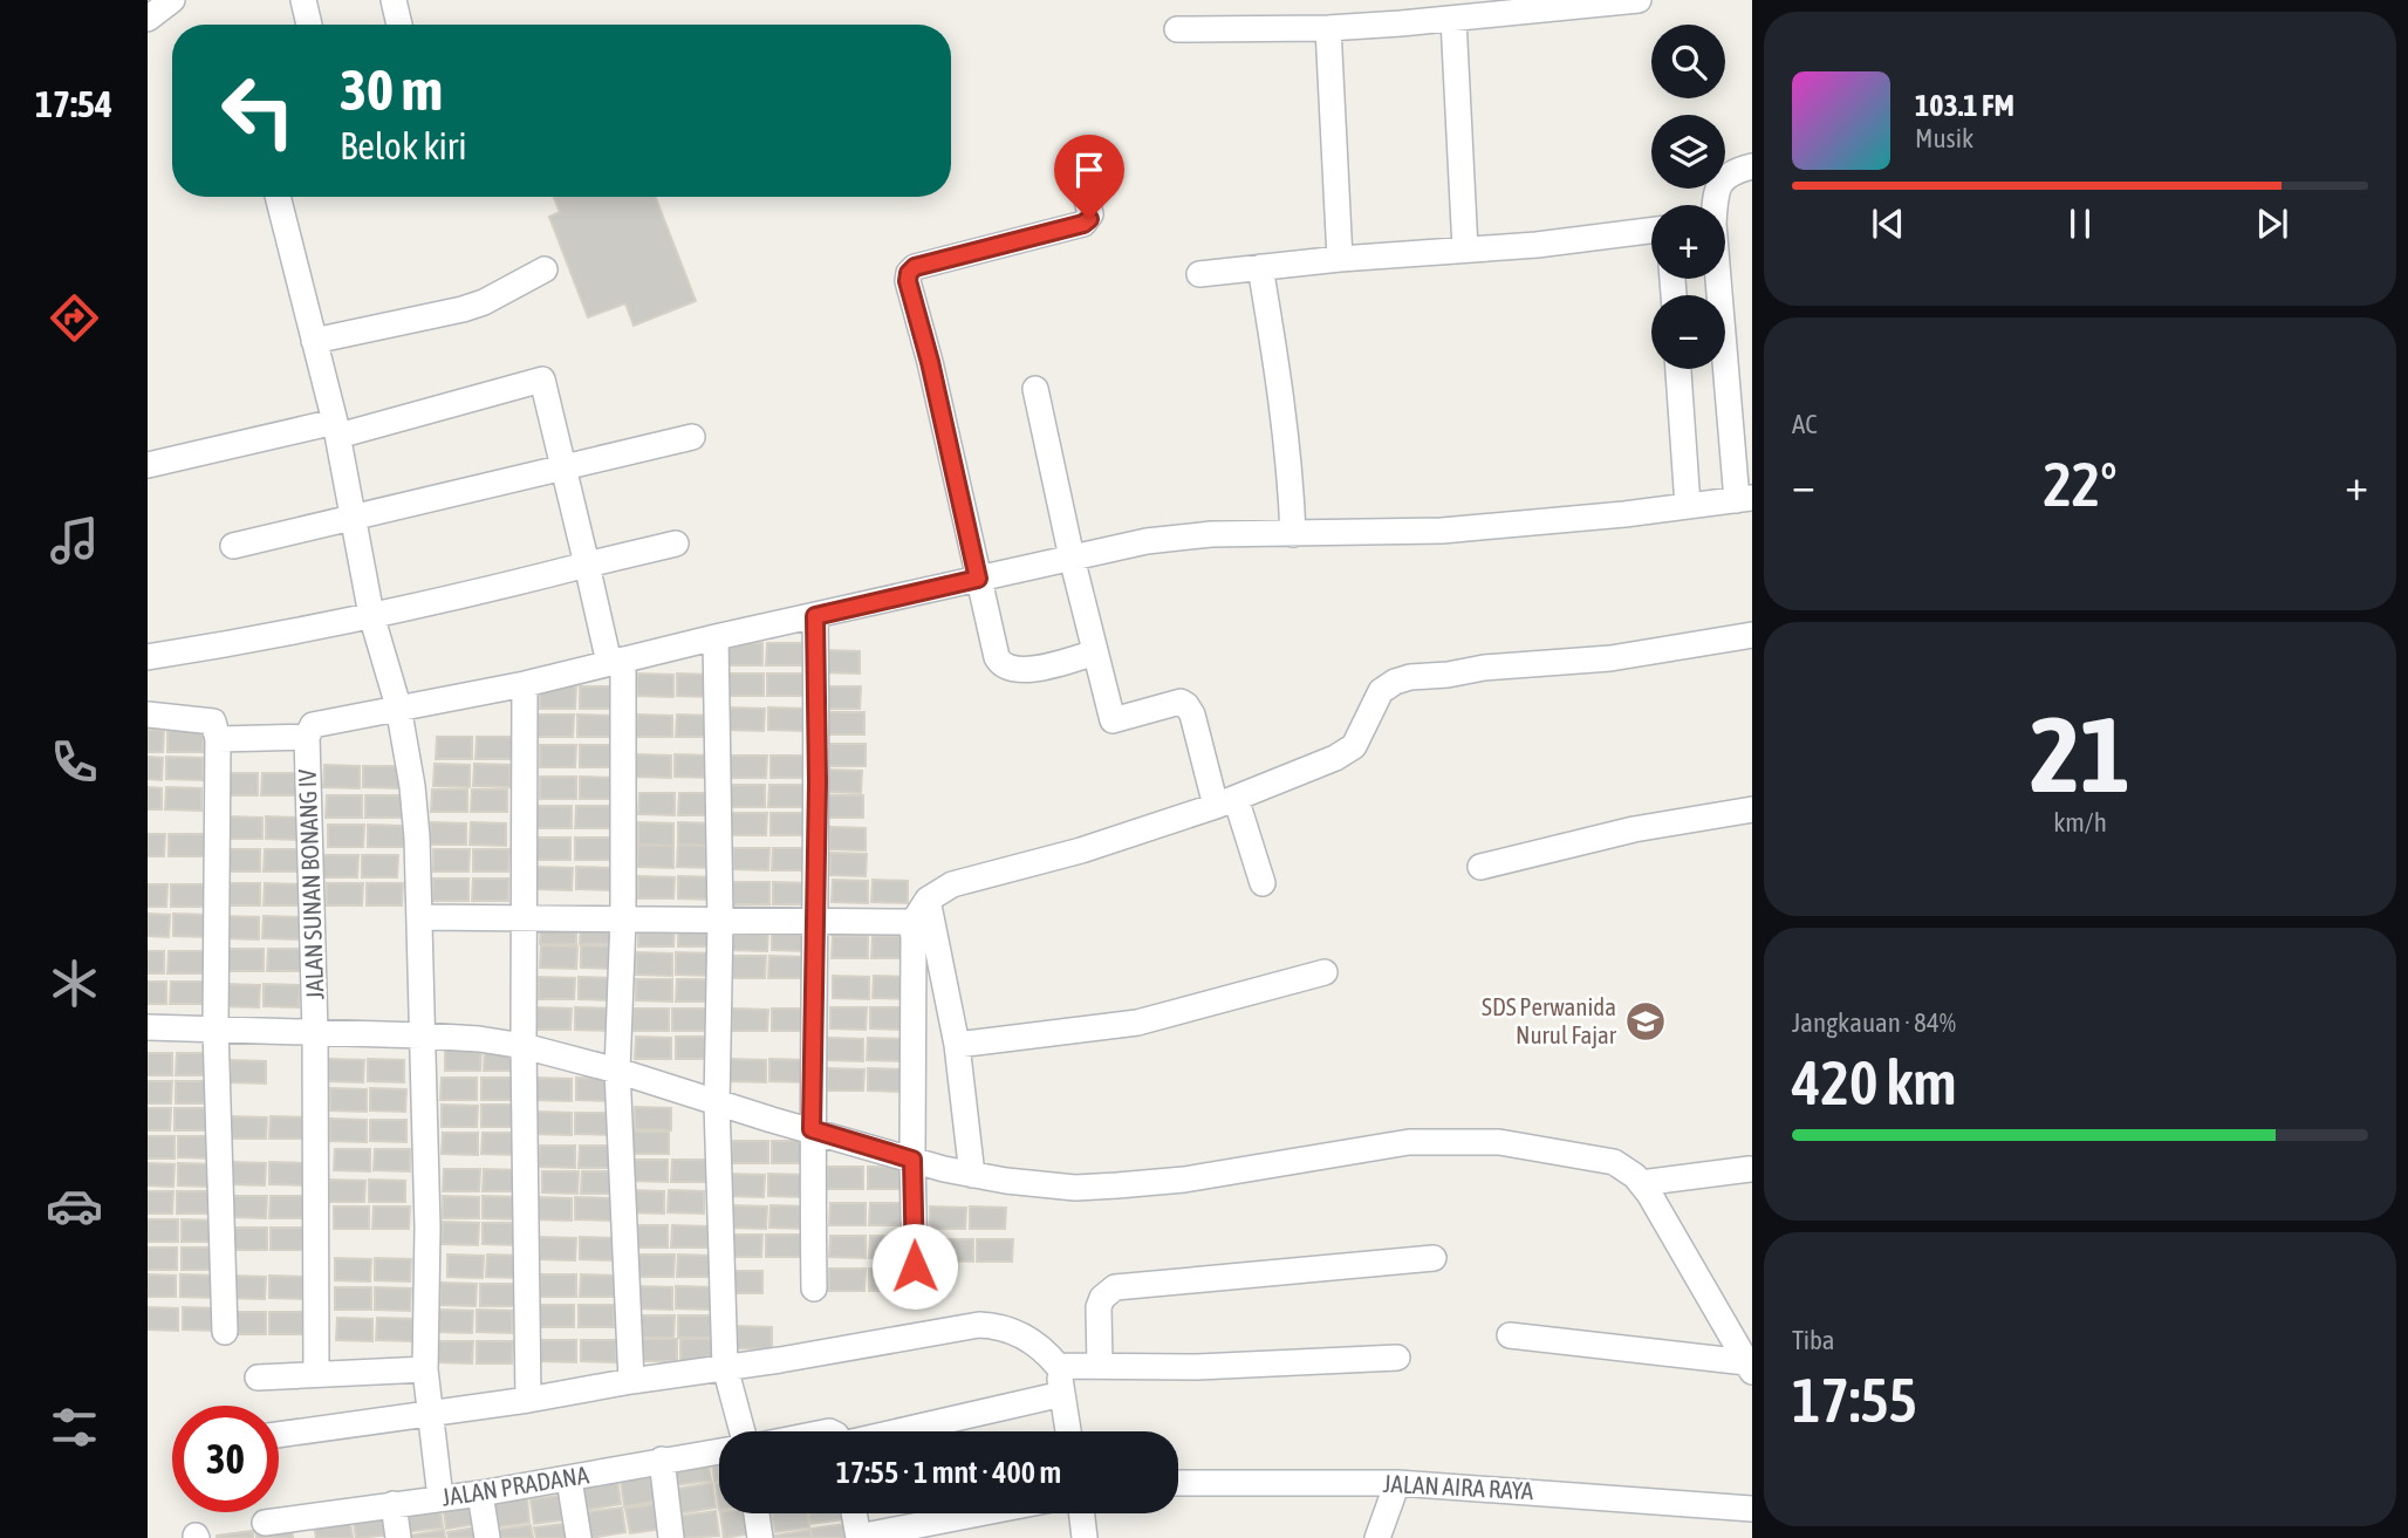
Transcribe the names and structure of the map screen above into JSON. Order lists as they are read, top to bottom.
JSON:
{
  "streets": {
    "street": ["JALAN SUNAN BONANG IV", "JALAN PRADANA", "JALAN AIRA RAYA"]
  },
  "places": {
    "school or university": ["SDS Perwanida Nurul Fajar"]
  },
  "page": {
    "tabs": "17:54",
    "map_buttons": ["+", "−"],
    "turn": ["30 m", "Belok kiri"],
    "song": ["103.1 FM", "Musik"],
    "tile": [
      "AC",
      ["21", "km/h"],
      ["Jangkauan · 84%", "420 km"],
      ["Tiba", "17:55"]
    ],
    "heat": ["−", "22°", "+"],
    "limit": "30",
    "trip": "17:55 · 1 mnt · 400 m"
  }
}
